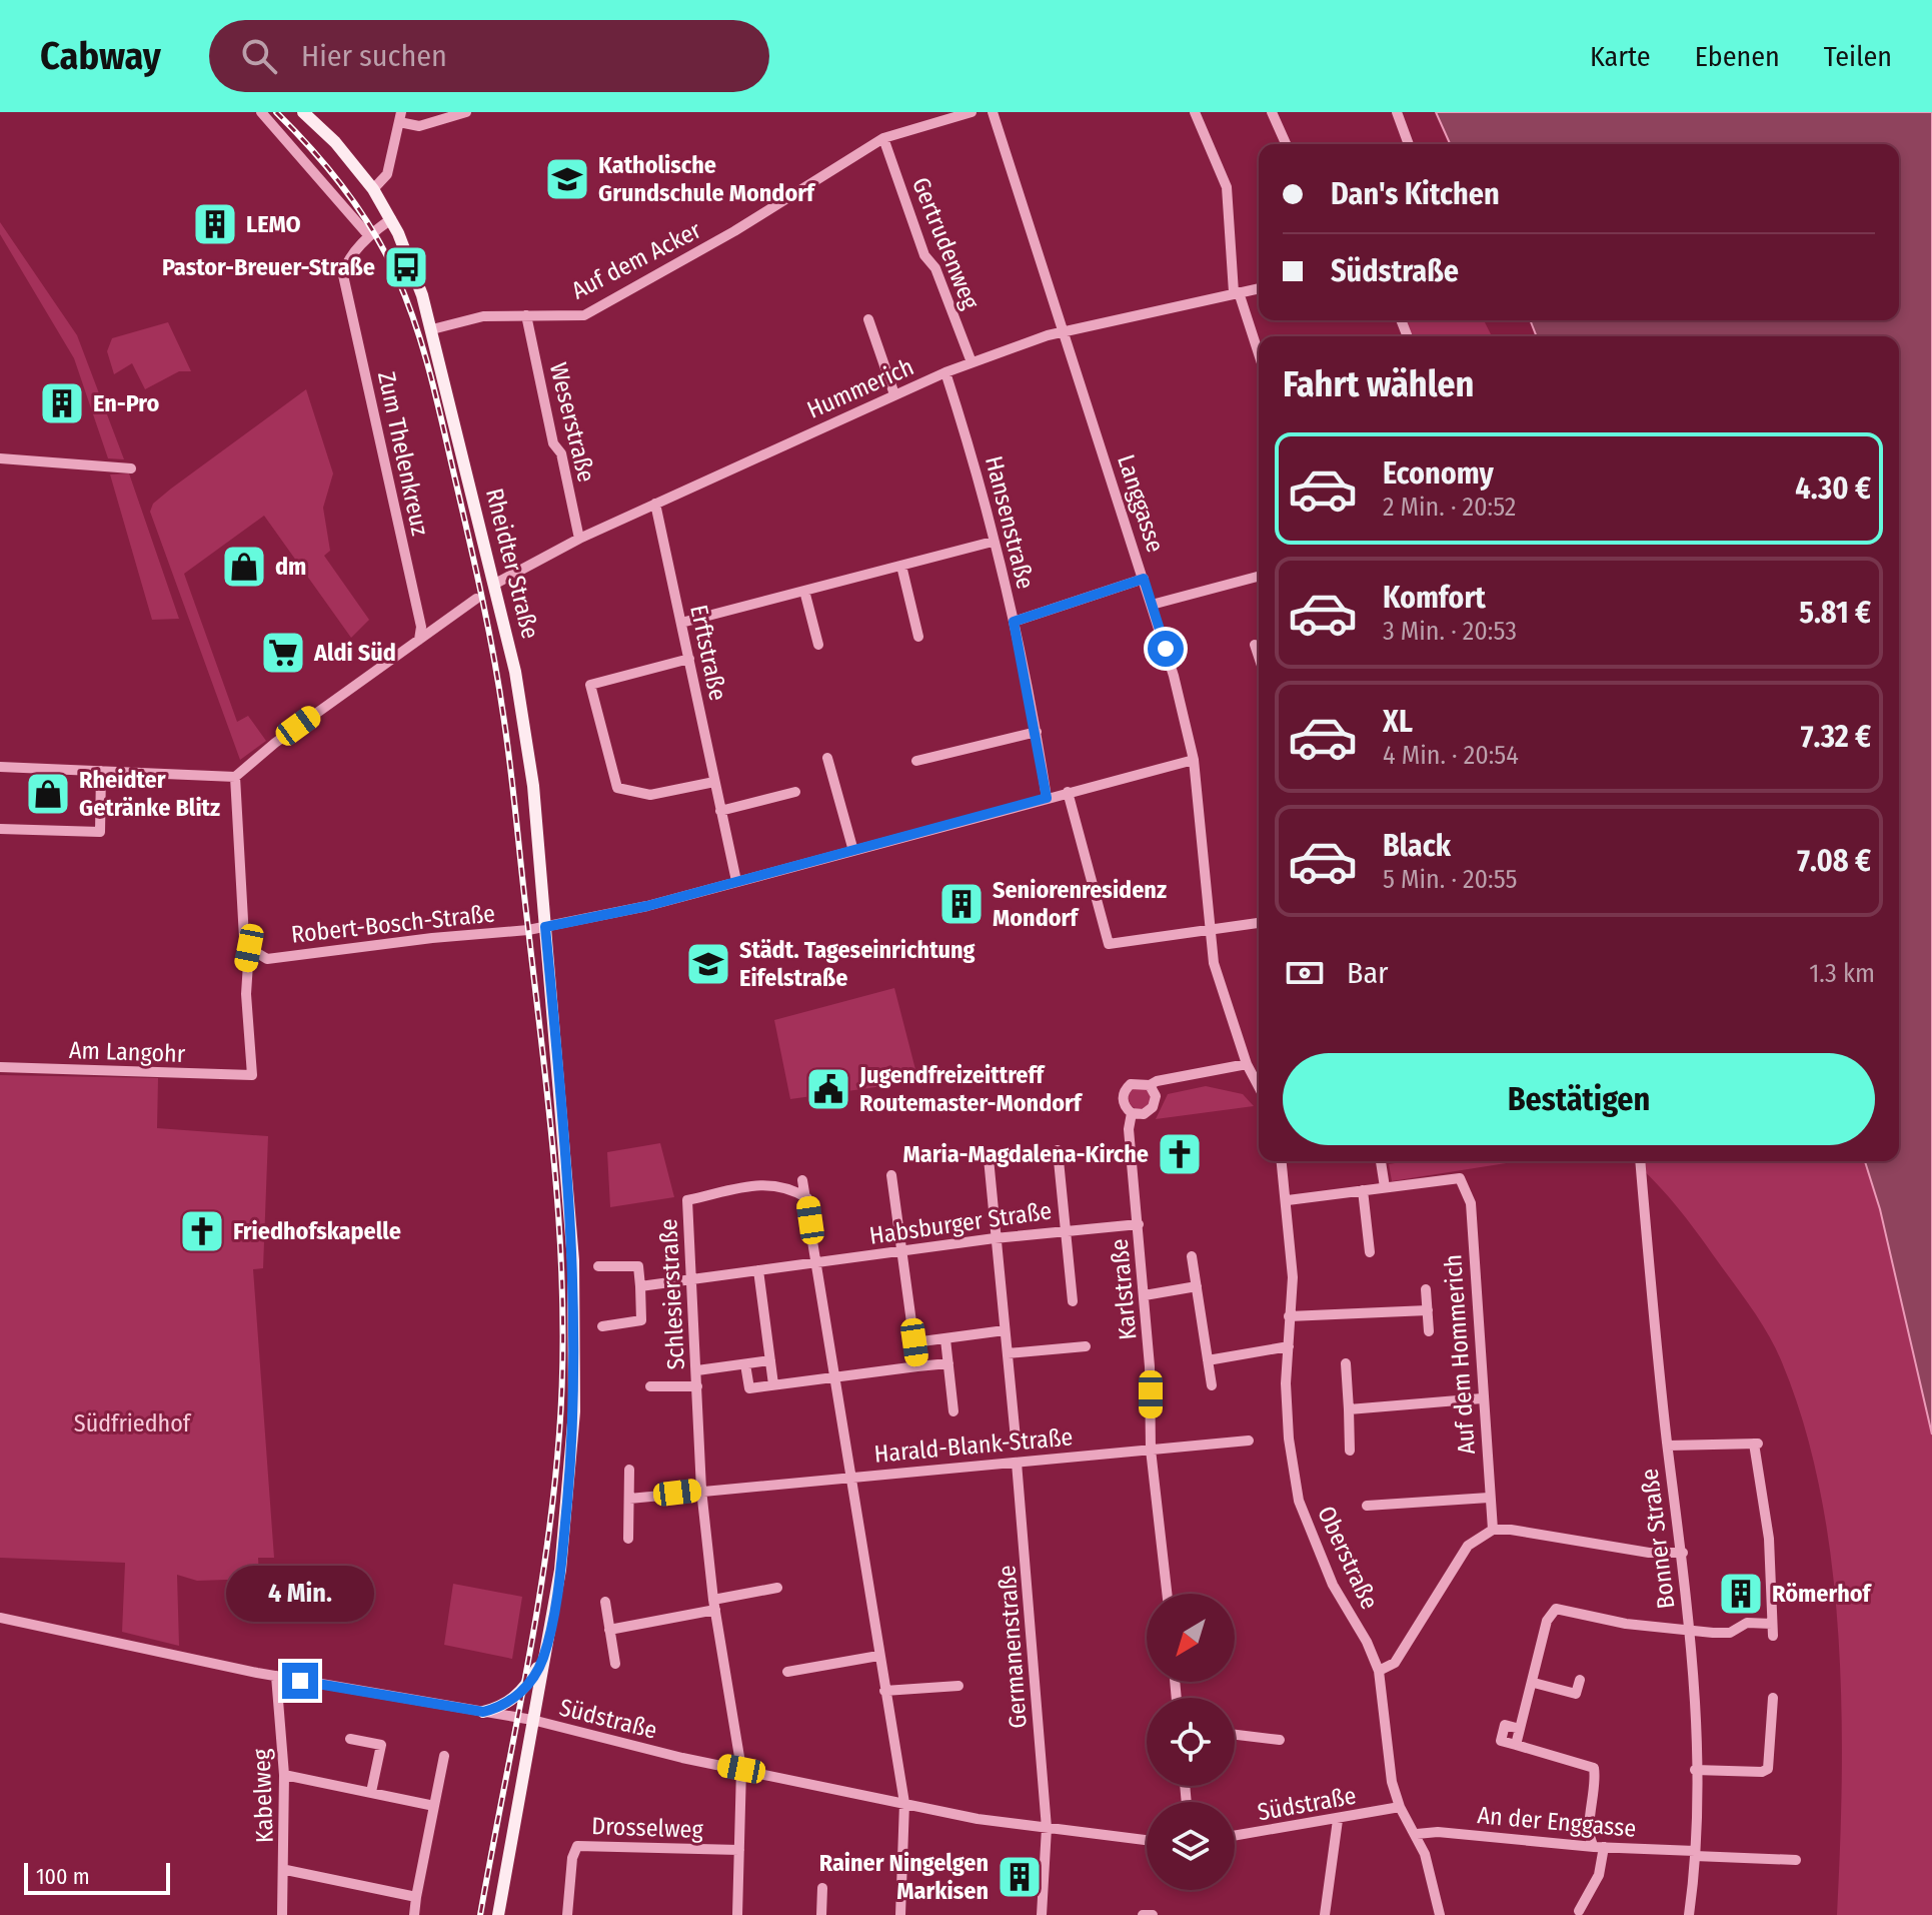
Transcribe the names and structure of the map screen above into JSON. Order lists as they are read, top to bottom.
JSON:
{
  "streets": {
    "main road": ["Rheidter Straße"],
    "street": [
      "Gertrudenweg",
      "Auf dem Acker",
      "Hummerich",
      "Weserstraße",
      "Zum Thelenkreuz",
      "Langgasse",
      "Hansenstraße",
      "Erftstraße",
      "Robert-Bosch-Straße",
      "Am Langohr",
      "Habsburger Straße",
      "Karlstraße",
      "Schlesierstraße",
      "Auf dem Hommerich",
      "Harald-Blank-Straße",
      "Bonner Straße",
      "Oberstraße",
      "Germanenstraße",
      "Südstraße",
      "Kabelweg",
      "An der Enggasse",
      "Drosselweg"
    ]
  },
  "crossings": [
    ["Gertrudenweg", "Auf dem Acker"],
    ["Gertrudenweg", "Hummerich"],
    ["Auf dem Acker", "Weserstraße"],
    ["Auf dem Acker", "Rheidter Straße"],
    ["Hummerich", "Weserstraße"],
    ["Hummerich", "Langgasse"],
    ["Hummerich", "Hansenstraße"],
    ["Hummerich", "Rheidter Straße"],
    ["Hummerich", "Erftstraße"],
    ["Langgasse", "Robert-Bosch-Straße"],
    ["Langgasse", "Karlstraße"],
    ["Hansenstraße", "Robert-Bosch-Straße"],
    ["Rheidter Straße", "Robert-Bosch-Straße"],
    ["Rheidter Straße", "Südstraße"],
    ["Erftstraße", "Robert-Bosch-Straße"],
    ["Robert-Bosch-Straße", "Am Langohr"],
    ["Habsburger Straße", "Karlstraße"],
    ["Habsburger Straße", "Schlesierstraße"],
    ["Karlstraße", "Harald-Blank-Straße"],
    ["Schlesierstraße", "Harald-Blank-Straße"],
    ["Schlesierstraße", "Südstraße"],
    ["Schlesierstraße", "Drosselweg"],
    ["Harald-Blank-Straße", "Germanenstraße"],
    ["Bonner Straße", "An der Enggasse"],
    ["Oberstraße", "Südstraße"],
    ["Oberstraße", "An der Enggasse"],
    ["Germanenstraße", "Südstraße"],
    ["Südstraße", "Kabelweg"]
  ],
  "parks": ["Südfriedhof"],
  "places": {
    "school or university": ["Katholische Grundschule Mondorf", "Städt. Tageseinrichtung Eifelstraße"],
    "building": [
      "LEMO",
      "En-Pro",
      "Seniorenresidenz Mondorf",
      "Römerhof",
      "Rainer Ningelgen Markisen"
    ],
    "bus stop": ["Pastor-Breuer-Straße"],
    "shop": ["dm", "Rheidter Getränke Blitz"],
    "supermarket": ["Aldi Süd"],
    "public building": ["Jugendfreizeittreff Routemaster-Mondorf"],
    "church": ["Maria-Magdalena-Kirche", "Friedhofskapelle"]
  },
  "scale_bar": "100 m",
  "north": "bottom left",
  "page": {
    "header": "Cabway",
    "search": "Hier suchen",
    "nav": ["Karte", "Ebenen", "Teilen"],
    "banner": ["Dan's Kitchen", "Südstraße"],
    "heading": "Fahrt wählen",
    "list": [
      {
        "name": "Economy",
        "note": "2 Min. · 20:52",
        "value": "4.30 €"
      },
      {
        "name": "Komfort",
        "note": "3 Min. · 20:53",
        "value": "5.81 €"
      },
      {
        "name": "XL",
        "note": "4 Min. · 20:54",
        "value": "7.32 €"
      },
      {
        "name": "Black",
        "note": "5 Min. · 20:55",
        "value": "7.08 €"
      }
    ],
    "pay": ["Bar", "1.3 km"],
    "buttons": "Bestätigen",
    "bubble": "4 Min.",
    "scale": "100 m"
  }
}
